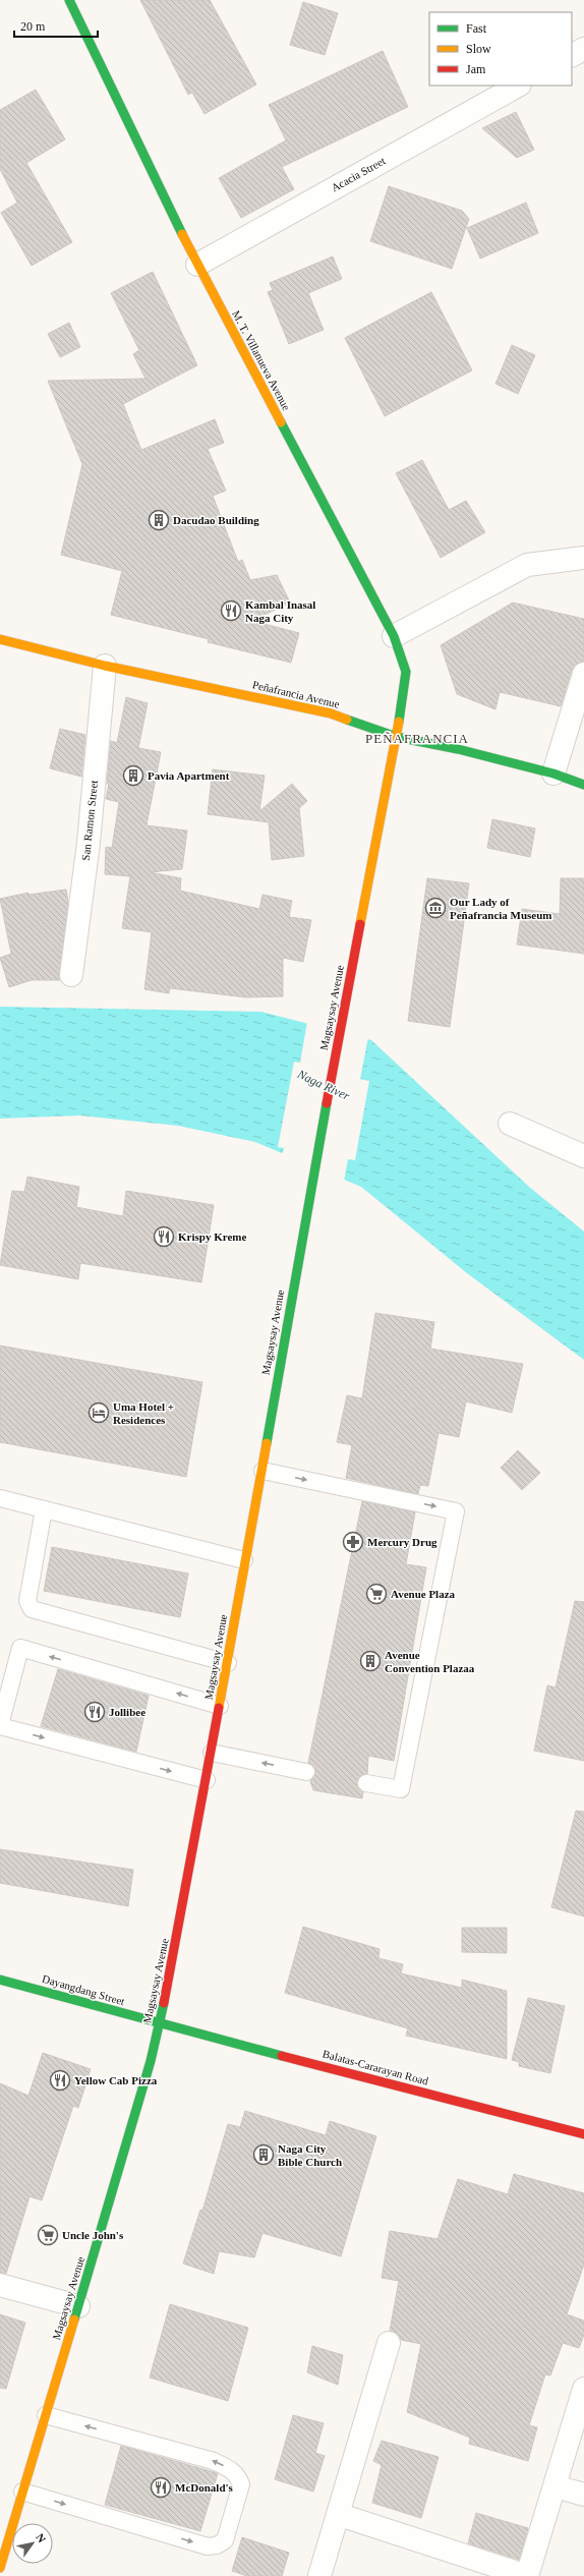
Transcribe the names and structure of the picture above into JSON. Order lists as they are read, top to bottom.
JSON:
{
  "streets": {
    "main road": [
      "M. T. Villanueva Avenue",
      "Peñafrancia Avenue",
      "Magsaysay Avenue",
      "Dayangdang Street",
      "Balatas-Cararayan Road"
    ],
    "street": ["Acacia Street", "San Ramon Street"]
  },
  "crossings": [
    ["Acacia Street", "M. T. Villanueva Avenue"],
    ["M. T. Villanueva Avenue", "Peñafrancia Avenue"],
    ["M. T. Villanueva Avenue", "Magsaysay Avenue"],
    ["Peñafrancia Avenue", "San Ramon Street"],
    ["Peñafrancia Avenue", "Magsaysay Avenue"],
    ["Magsaysay Avenue", "Dayangdang Street"],
    ["Magsaysay Avenue", "Balatas-Cararayan Road"],
    ["Dayangdang Street", "Balatas-Cararayan Road"]
  ],
  "districts": ["PEÑAFRANCIA"],
  "water": ["Naga River"],
  "places": {
    "building": [
      "Dacudao Building",
      "Pavia Apartment",
      "Avenue Convention Plazaa",
      "Naga City Bible Church"
    ],
    "restaurant": [
      "Kambal Inasal Naga City",
      "Krispy Kreme",
      "Jollibee",
      "Yellow Cab Pizza",
      "McDonald's"
    ],
    "museum": ["Our Lady of Peñafrancia Museum"],
    "hotel": ["Uma Hotel + Residences"],
    "pharmacy": ["Mercury Drug"],
    "supermarket": ["Avenue Plaza", "Uncle John's"]
  },
  "legend": ["Fast", "Slow", "Jam"],
  "scale_bar": "20 m",
  "north": "top right"
}
